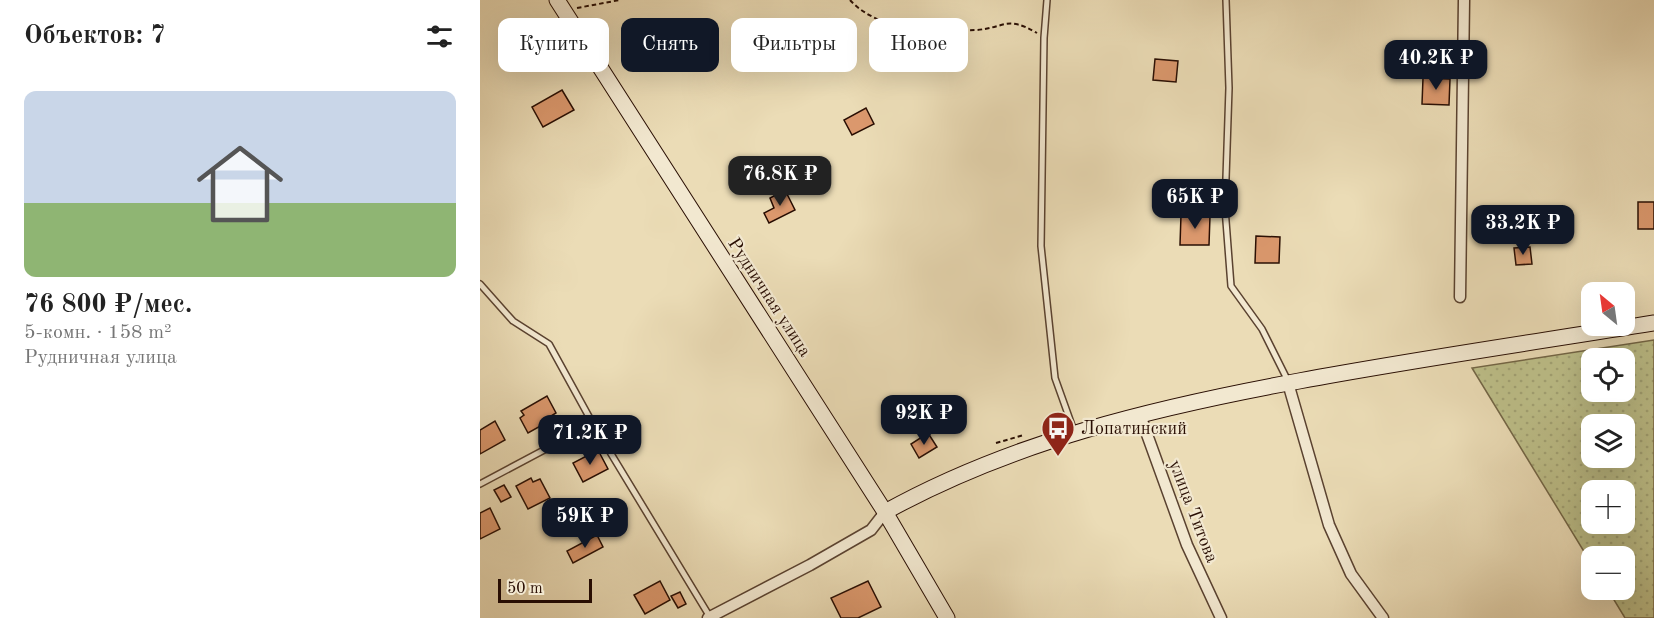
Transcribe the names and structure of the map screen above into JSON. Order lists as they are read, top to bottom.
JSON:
{
  "streets": {
    "main road": ["Рудничная улица"],
    "street": ["улица Титова"]
  },
  "places": {
    "bus stop": ["Лопатинский"]
  },
  "scale_bar": "50 m",
  "north": "top left",
  "page": {
    "heading": "Объектов: 7",
    "chip": [
      "Купить",
      "Снять",
      "Фильтры",
      "Новое"
    ],
    "price": [
      "40.2K ₽",
      "76.8K ₽",
      "65K ₽",
      "33.2K ₽",
      "92K ₽",
      "71.2K ₽",
      "59K ₽"
    ],
    "list": [
      {
        "name": "76 800 ₽/мес.",
        "note": "5-комн. · 158 m² · Рудничная улица"
      }
    ],
    "map_buttons": ["+", "−"],
    "scale": "50 m"
  }
}
